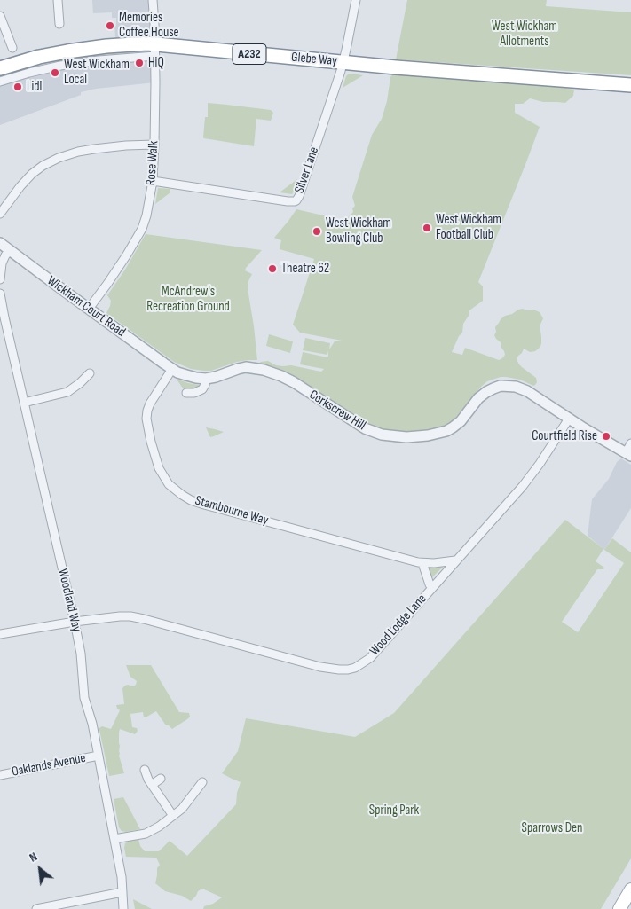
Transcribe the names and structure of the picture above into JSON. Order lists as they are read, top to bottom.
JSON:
{
  "streets": {
    "highway": ["A232", "Glebe Way"],
    "street": [
      "Rose Walk",
      "Silver Lane",
      "Wickham Court Road",
      "Corkscrew Hill",
      "Stambourne Way",
      "Woodland Way",
      "Wood Lodge Lane",
      "Oaklands Avenue"
    ]
  },
  "crossings": [
    ["Glebe Way", "Rose Walk"],
    ["Glebe Way", "Silver Lane"],
    ["Rose Walk", "Silver Lane"],
    ["Rose Walk", "Wickham Court Road"],
    ["Wickham Court Road", "Corkscrew Hill"],
    ["Wickham Court Road", "Stambourne Way"],
    ["Corkscrew Hill", "Stambourne Way"],
    ["Corkscrew Hill", "Wood Lodge Lane"],
    ["Stambourne Way", "Wood Lodge Lane"],
    ["Woodland Way", "Wood Lodge Lane"],
    ["Woodland Way", "Oaklands Avenue"]
  ],
  "parks": [
    "West Wickham Allotments",
    "McAndrew's Recreation Ground",
    "Spring Park",
    "Sparrows Den"
  ],
  "places": [
    "Memories Coffee House",
    "HiQ",
    "West Wickham Local",
    "Lidl",
    "West Wickham Football Club",
    "West Wickham Bowling Club",
    "Theatre 62",
    "Courtfield Rise"
  ],
  "north": "top left"
}
